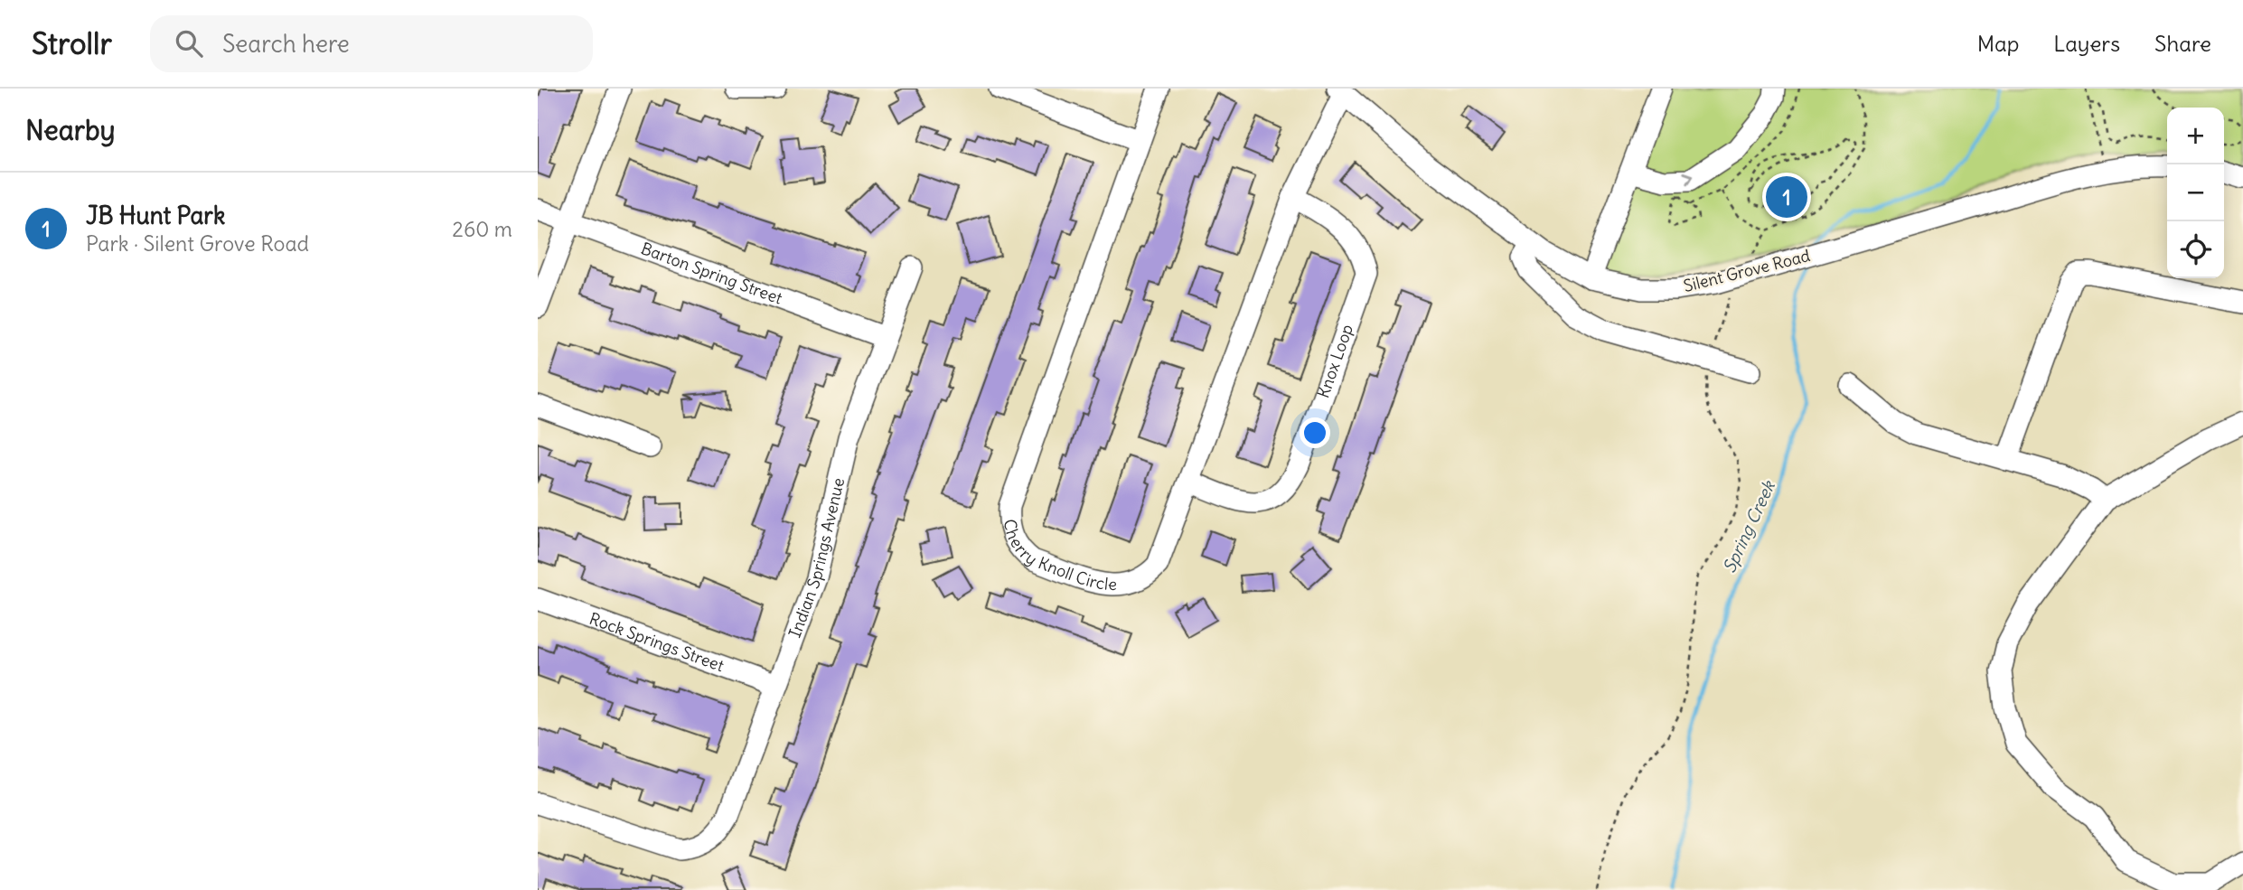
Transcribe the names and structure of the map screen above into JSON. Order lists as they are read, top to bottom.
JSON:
{
  "streets": {
    "street": [
      "Silent Grove Road",
      "Barton Spring Street",
      "Knox Loop",
      "Cherry Knoll Circle",
      "Indian Springs Avenue",
      "Rock Springs Street"
    ]
  },
  "crossings": [
    ["Silent Grove Road", "Cherry Knoll Circle"],
    ["Barton Spring Street", "Indian Springs Avenue"],
    ["Knox Loop", "Cherry Knoll Circle"],
    ["Indian Springs Avenue", "Rock Springs Street"]
  ],
  "water": ["Spring Creek"],
  "page": {
    "header": "Strollr",
    "search": "Search here",
    "nav": ["Map", "Layers", "Share"],
    "heading": "Nearby",
    "map_buttons": ["+", "−"],
    "list": [
      {
        "mark": "1",
        "name": "JB Hunt Park",
        "note": "Park · Silent Grove Road",
        "value": "260 m"
      }
    ],
    "pins": "1"
  }
}
